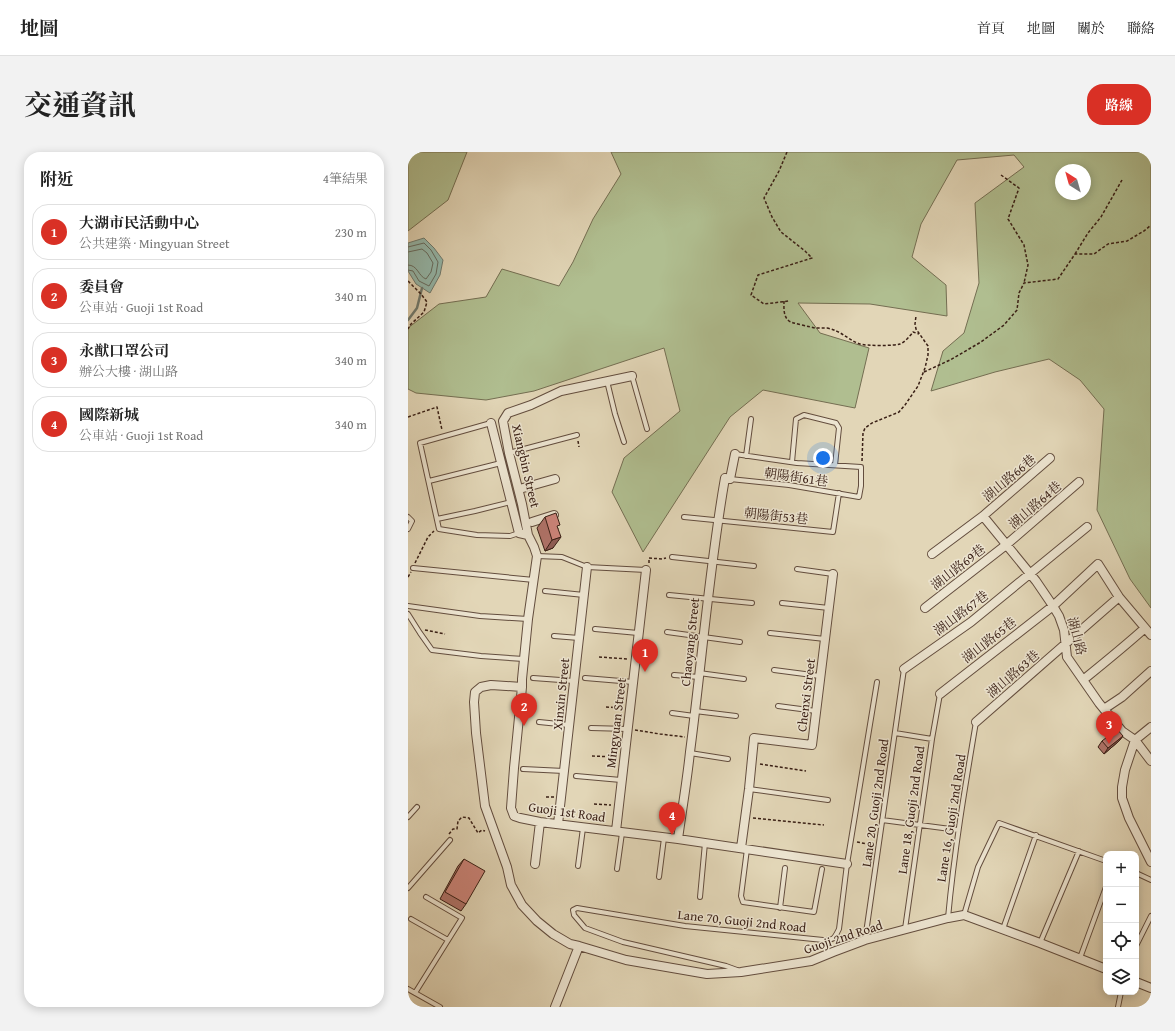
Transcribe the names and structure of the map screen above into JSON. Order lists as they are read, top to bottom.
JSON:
{
  "streets": {
    "street": [
      "Xiangbin Street",
      "湖山路66巷",
      "湖山路64巷",
      "湖山路69巷",
      "湖山路67巷",
      "湖山路",
      "湖山路65巷",
      "Chaoyang Street",
      "湖山路63巷",
      "Xinxin Street",
      "Chenxi Street",
      "Mingyuan Street",
      "Guoji 1st Road",
      "Guoji 2nd Road"
    ],
    "lane": [
      "朝陽街61巷",
      "朝陽街53巷",
      "Lane 20, Guoji 2nd Road",
      "Lane 18, Guoji 2nd Road",
      "Lane 16, Guoji 2nd Road",
      "Lane 70, Guoji 2nd Road"
    ]
  },
  "crossings": [
    ["Xiangbin Street", "Guoji 1st Road"],
    ["朝陽街61巷", "朝陽街53巷"],
    ["朝陽街61巷", "Chaoyang Street"],
    ["湖山路66巷", "湖山路"],
    ["湖山路64巷", "湖山路69巷"],
    ["湖山路64巷", "湖山路"],
    ["朝陽街53巷", "Chaoyang Street"],
    ["湖山路69巷", "湖山路"],
    ["湖山路67巷", "湖山路"],
    ["湖山路67巷", "Lane 20, Guoji 2nd Road"],
    ["湖山路", "湖山路65巷"],
    ["湖山路", "湖山路63巷"],
    ["湖山路65巷", "湖山路63巷"],
    ["湖山路65巷", "Lane 18, Guoji 2nd Road"],
    ["Chaoyang Street", "Guoji 1st Road"],
    ["湖山路63巷", "Lane 16, Guoji 2nd Road"],
    ["Xinxin Street", "Guoji 1st Road"],
    ["Chenxi Street", "Guoji 1st Road"],
    ["Mingyuan Street", "Guoji 1st Road"],
    ["Lane 20, Guoji 2nd Road", "Guoji 2nd Road"],
    ["Lane 18, Guoji 2nd Road", "Guoji 2nd Road"],
    ["Guoji 1st Road", "Lane 70, Guoji 2nd Road"],
    ["Lane 16, Guoji 2nd Road", "Guoji 2nd Road"],
    ["Lane 70, Guoji 2nd Road", "Guoji 2nd Road"]
  ],
  "north": "top left",
  "page": {
    "header": "地圖",
    "nav": [
      "首頁",
      "地圖",
      "關於",
      "聯絡"
    ],
    "title": "交通資訊",
    "buttons": "路線",
    "heading": ["附近", "4筆結果"],
    "list": [
      {
        "mark": "1",
        "name": "大湖市民活動中心",
        "note": "公共建築 · Mingyuan Street",
        "value": "230 m"
      },
      {
        "mark": "2",
        "name": "委員會",
        "note": "公車站 · Guoji 1st Road",
        "value": "340 m"
      },
      {
        "mark": "3",
        "name": "永猷口罩公司",
        "note": "辦公大樓 · 湖山路",
        "value": "340 m"
      },
      {
        "mark": "4",
        "name": "國際新城",
        "note": "公車站 · Guoji 1st Road",
        "value": "340 m"
      }
    ],
    "pins": [
      "1",
      "2",
      "3",
      "4"
    ],
    "map_buttons": ["+", "−"]
  }
}
